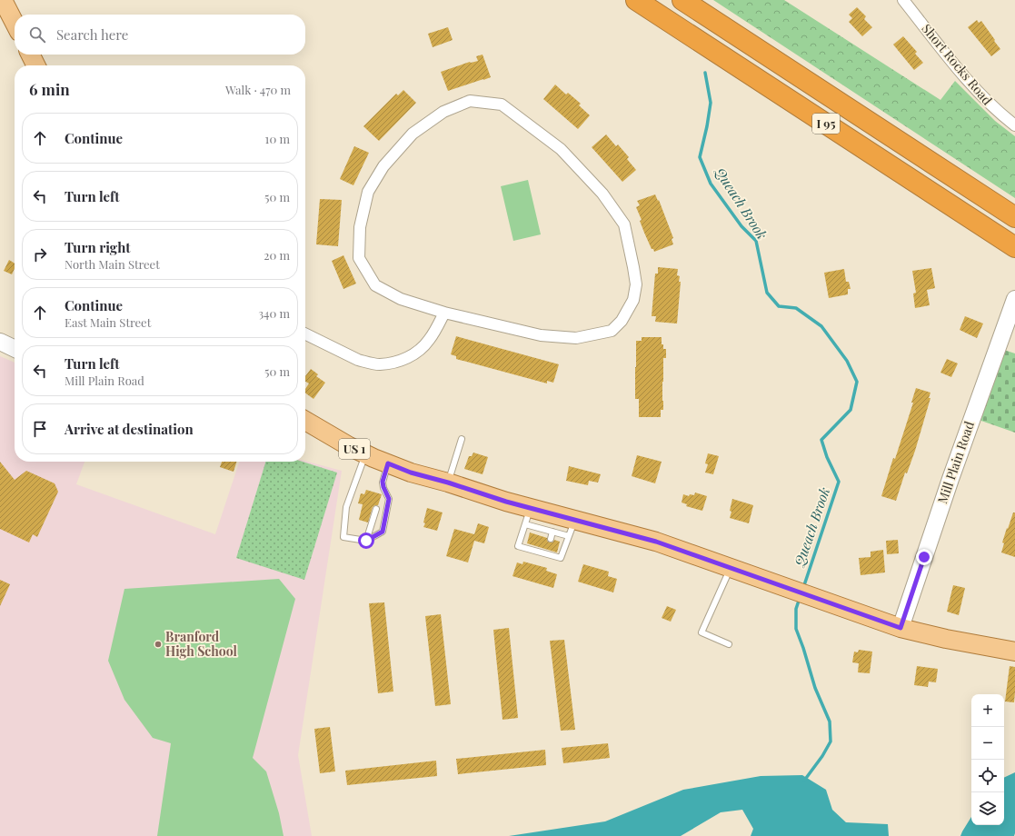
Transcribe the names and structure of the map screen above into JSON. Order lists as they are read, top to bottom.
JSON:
{
  "streets": {
    "highway": ["I 95"],
    "main road": ["US 1"],
    "street": ["Short Rocks Road", "Mill Plain Road"]
  },
  "crossings": [
    ["US 1", "Mill Plain Road"]
  ],
  "water": ["Queach Brook"],
  "places": ["Branford High School"],
  "page": {
    "search": "Search here",
    "heading": ["6 min", "Walk · 470 m"],
    "list": [
      ["Continue", "10 m"],
      ["Turn left", "50 m"],
      ["Turn right", "North Main Street", "20 m"],
      ["Continue", "East Main Street", "340 m"],
      ["Turn left", "Mill Plain Road", "50 m"],
      "Arrive at destination"
    ],
    "map_buttons": ["+", "−"]
  }
}
